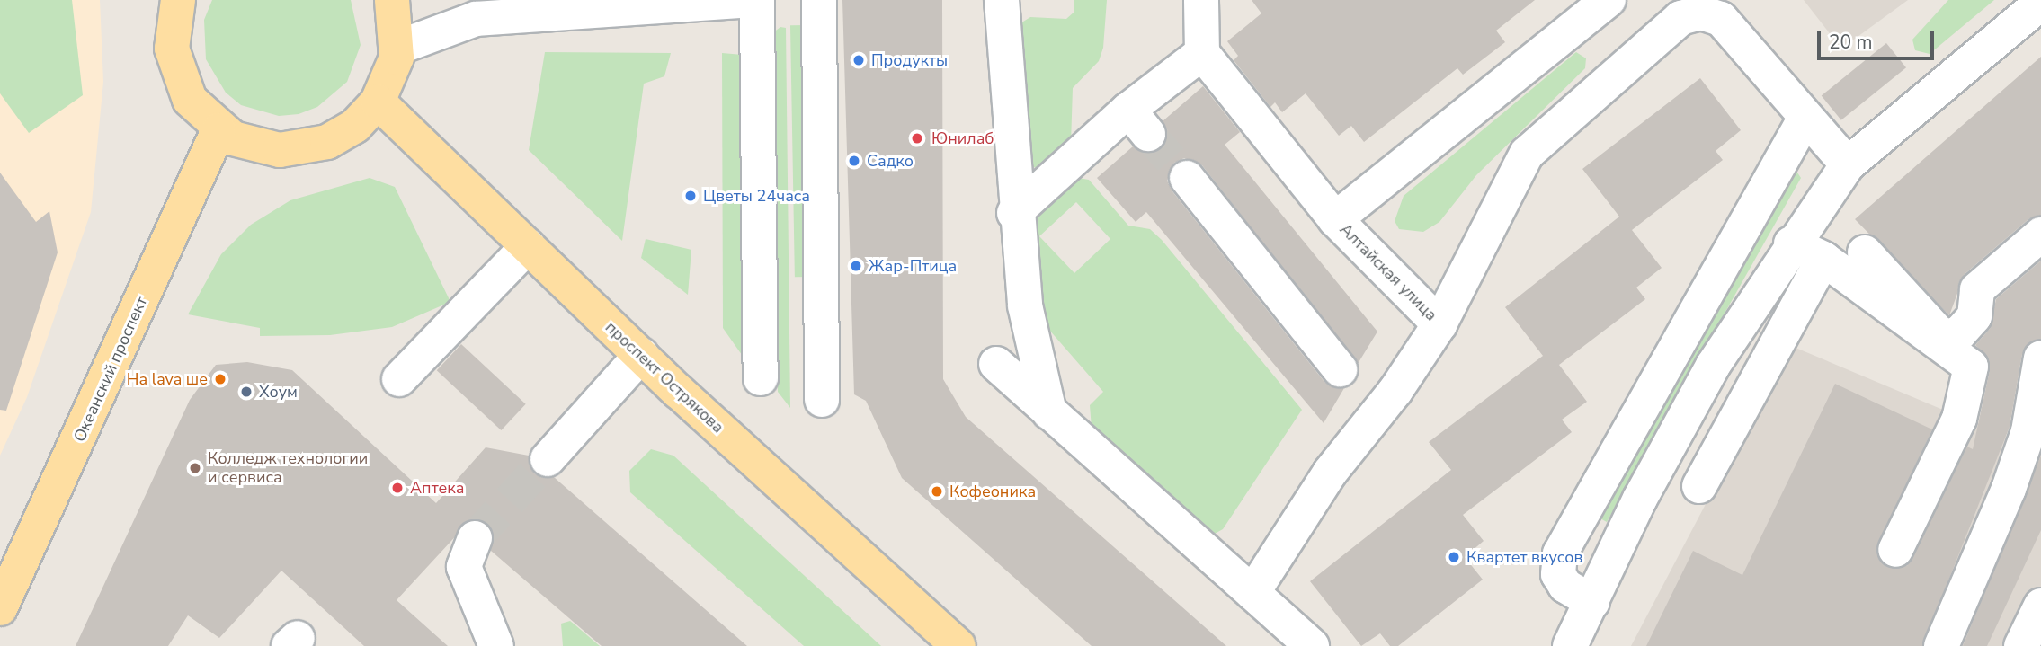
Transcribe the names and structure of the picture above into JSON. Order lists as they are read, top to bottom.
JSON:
{
  "streets": {
    "main road": ["Океанский проспект", "проспект Острякова"],
    "street": ["Алтайская улица"]
  },
  "places": [
    "Продукты",
    "Юнилаб",
    "Садко",
    "Цветы 24часа",
    "Жар-Птица",
    "На lava ше",
    "Хоум",
    "Колледж технологии и сервиса",
    "Аптека",
    "Кофеоника",
    "Квартет вкусов"
  ],
  "scale_bar": "20 m"
}
